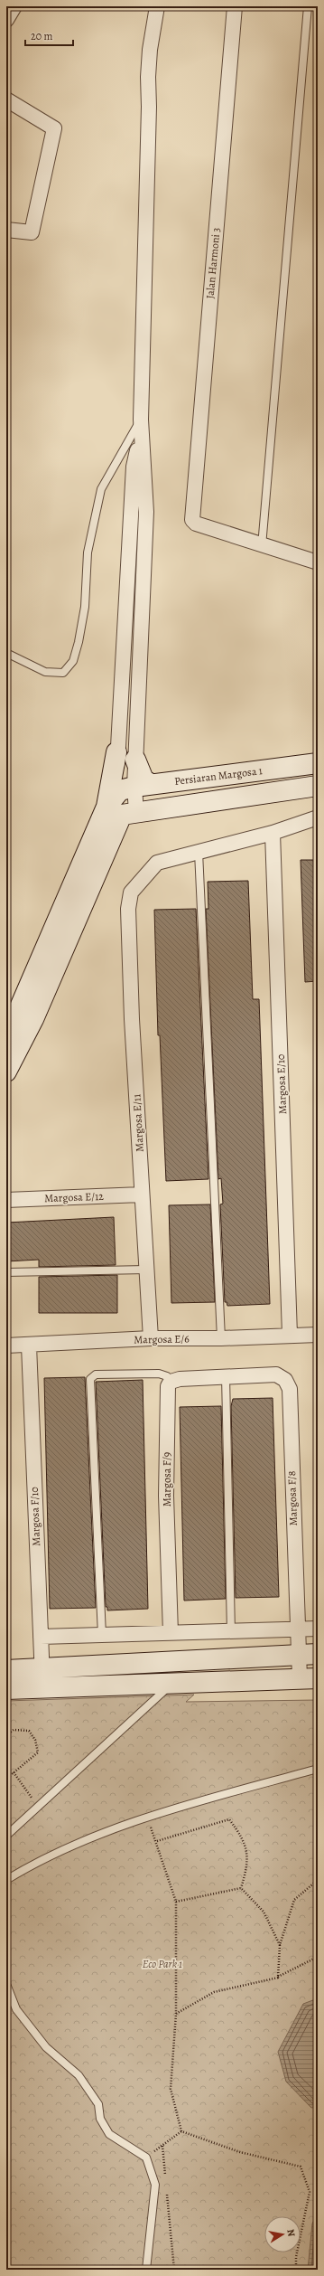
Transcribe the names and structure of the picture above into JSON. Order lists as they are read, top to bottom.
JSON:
{
  "streets": {
    "street": [
      "Jalan Harmoni 3",
      "Persiaran Margosa 1",
      "Margosa E/10",
      "Margosa E/11",
      "Margosa E/12",
      "Margosa E/6",
      "Margosa F/9",
      "Margosa F/8",
      "Margosa F/10"
    ]
  },
  "crossings": [
    ["Margosa E/10", "Margosa E/11"],
    ["Margosa E/10", "Margosa E/6"],
    ["Margosa E/11", "Margosa E/12"],
    ["Margosa E/11", "Margosa E/6"],
    ["Margosa E/6", "Margosa F/10"]
  ],
  "parks": ["Eco Park 1"],
  "scale_bar": "20 m",
  "north": "right"
}
